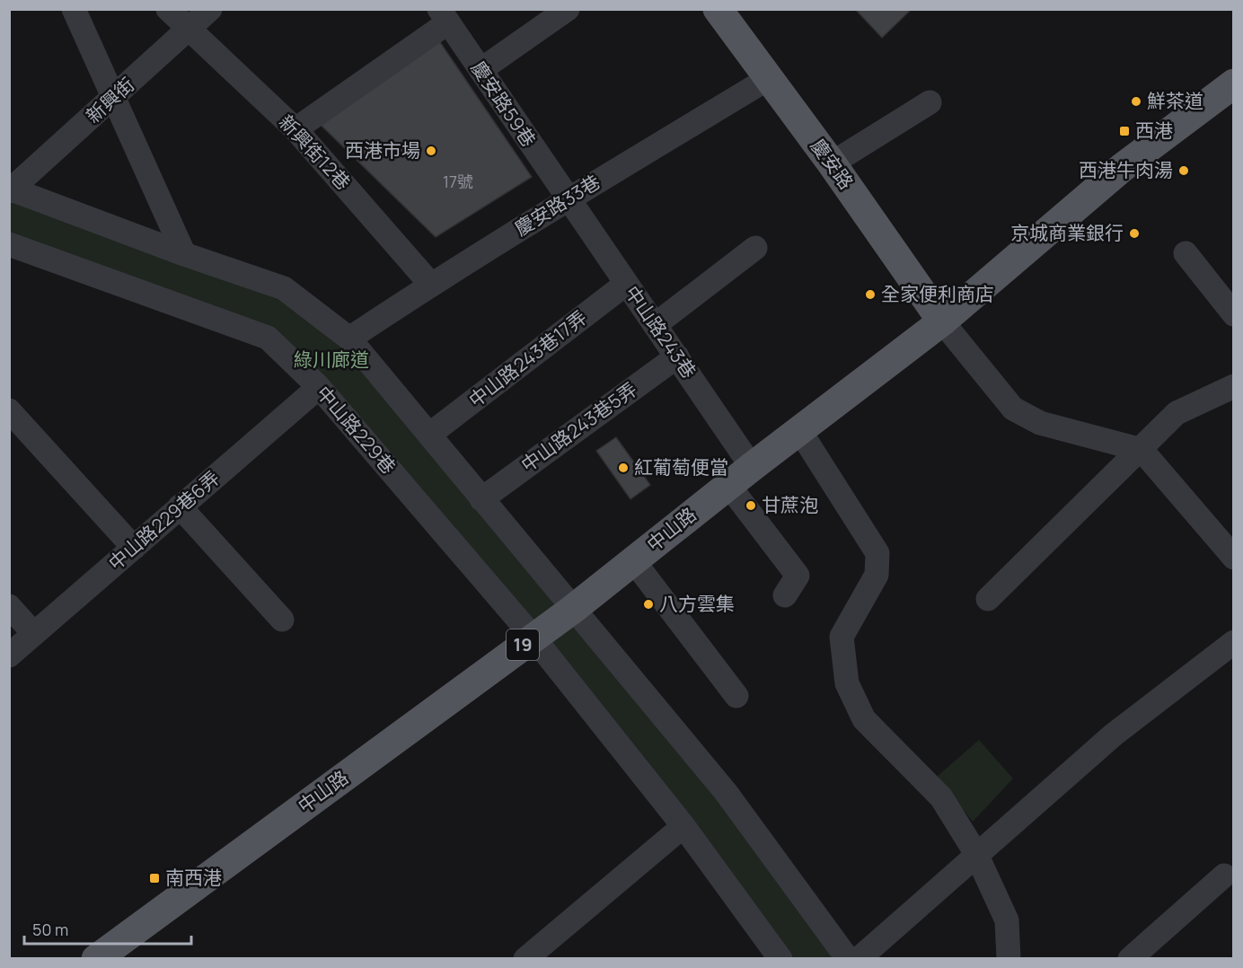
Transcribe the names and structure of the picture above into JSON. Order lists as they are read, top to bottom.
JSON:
{
  "streets": {
    "main road": ["慶安路", "中山路", "19"],
    "street": [
      "新興街",
      "慶安路59巷",
      "新興街12巷",
      "慶安路33巷",
      "中山路243巷",
      "中山路243巷17弄",
      "中山路243巷5弄",
      "中山路229巷",
      "中山路229巷6弄"
    ]
  },
  "crossings": [
    ["新興街", "新興街12巷"],
    ["慶安路59巷", "慶安路33巷"],
    ["慶安路59巷", "中山路243巷"],
    ["新興街12巷", "慶安路33巷"],
    ["慶安路", "慶安路33巷"],
    ["慶安路", "中山路"],
    ["慶安路33巷", "中山路243巷"],
    ["中山路243巷", "中山路243巷17弄"],
    ["中山路243巷", "中山路243巷5弄"],
    ["中山路243巷", "中山路"],
    ["中山路229巷", "中山路229巷6弄"],
    ["中山路229巷", "中山路"]
  ],
  "parks": ["綠川廊道"],
  "places": {
    "other": [
      "鮮茶道",
      "西港市場",
      "西港牛肉湯",
      "京城商業銀行",
      "全家便利商店",
      "紅葡萄便當",
      "甘蔗泡",
      "八方雲集"
    ],
    "transit": ["西港", "南西港"]
  },
  "house_numbers": ["17號"],
  "scale_bar": "50 m"
}
